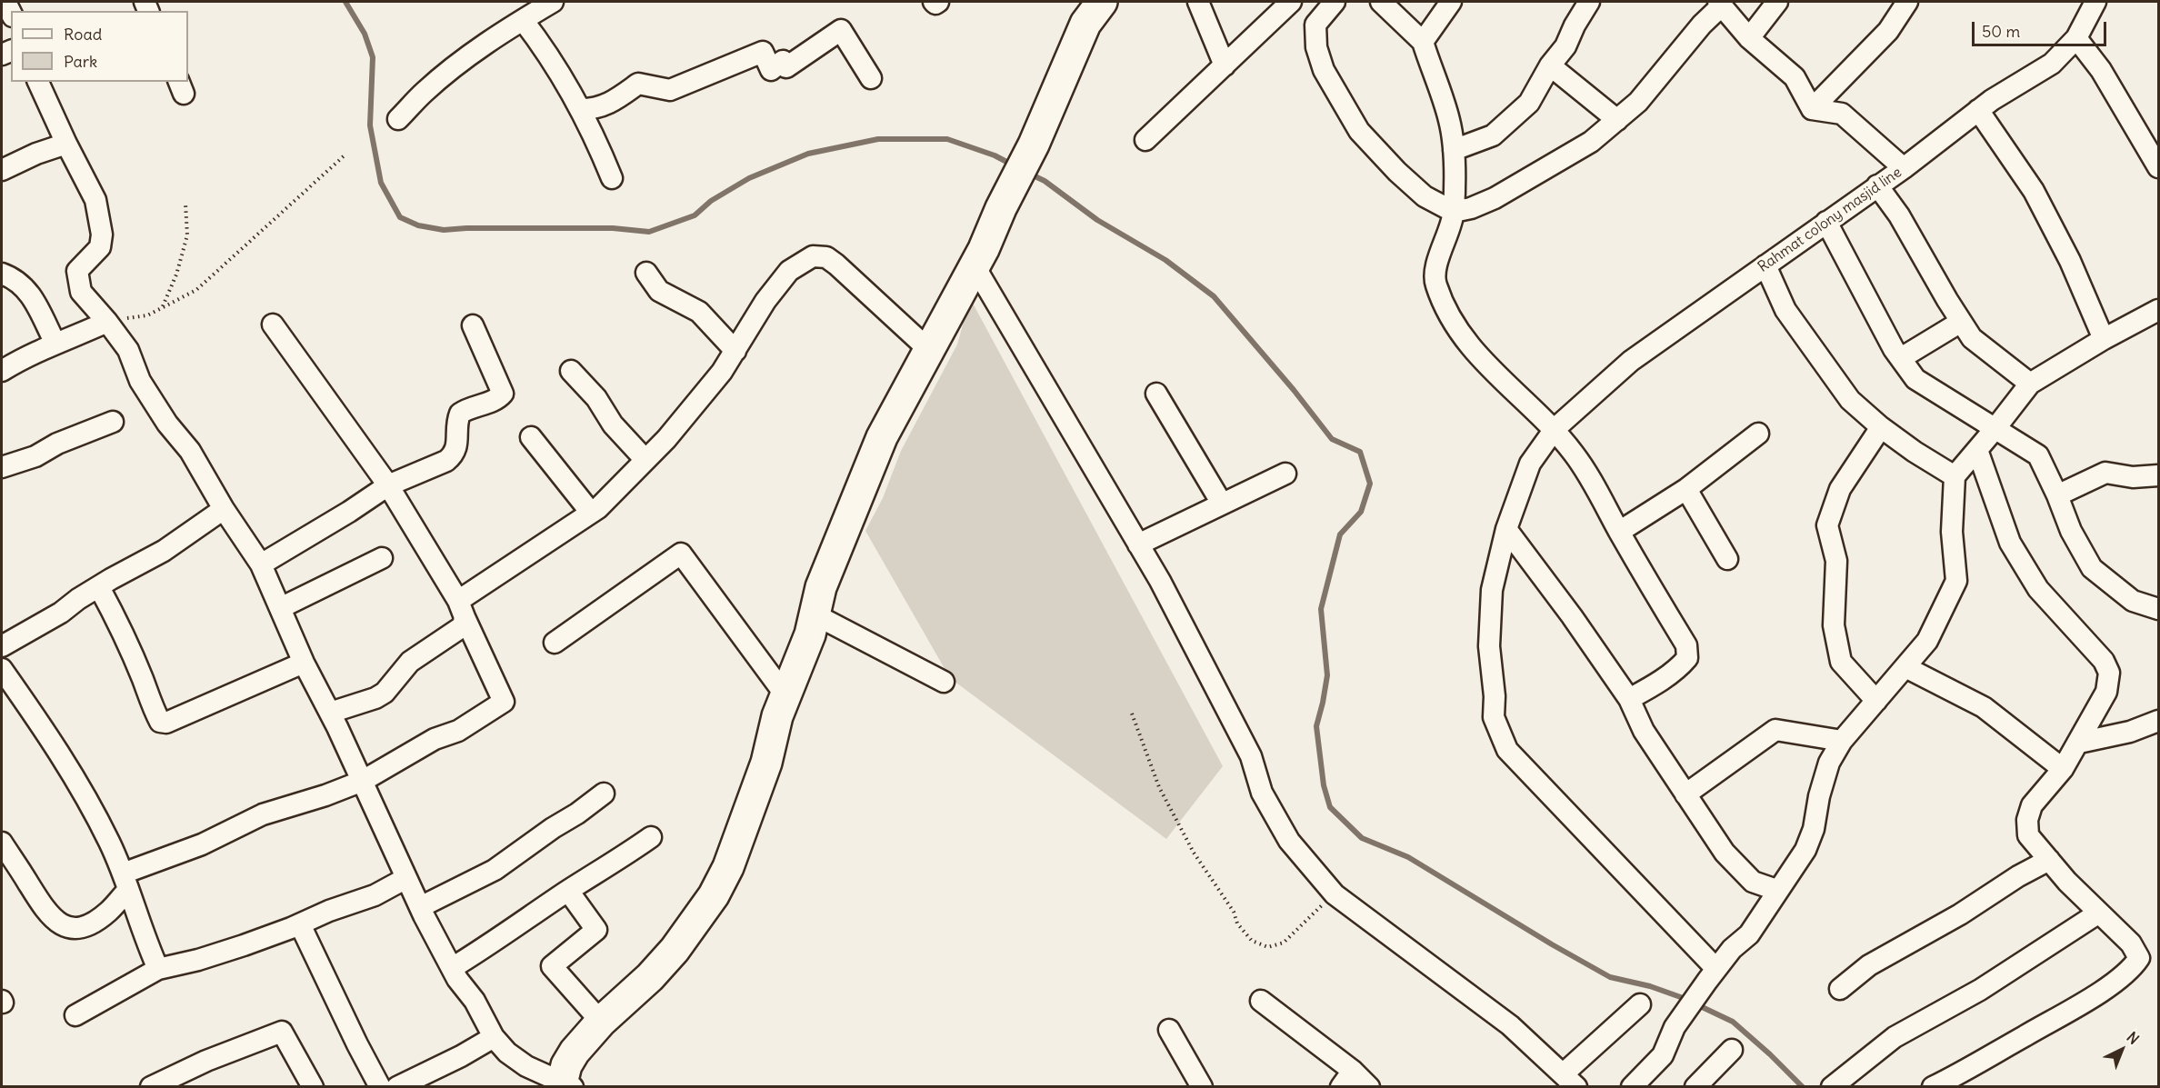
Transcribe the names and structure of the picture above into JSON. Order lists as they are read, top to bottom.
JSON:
{
  "streets": {
    "street": ["Rahmat colony masjid line"]
  },
  "legend": ["Road", "Park"],
  "scale_bar": "50 m",
  "north": "top right"
}
